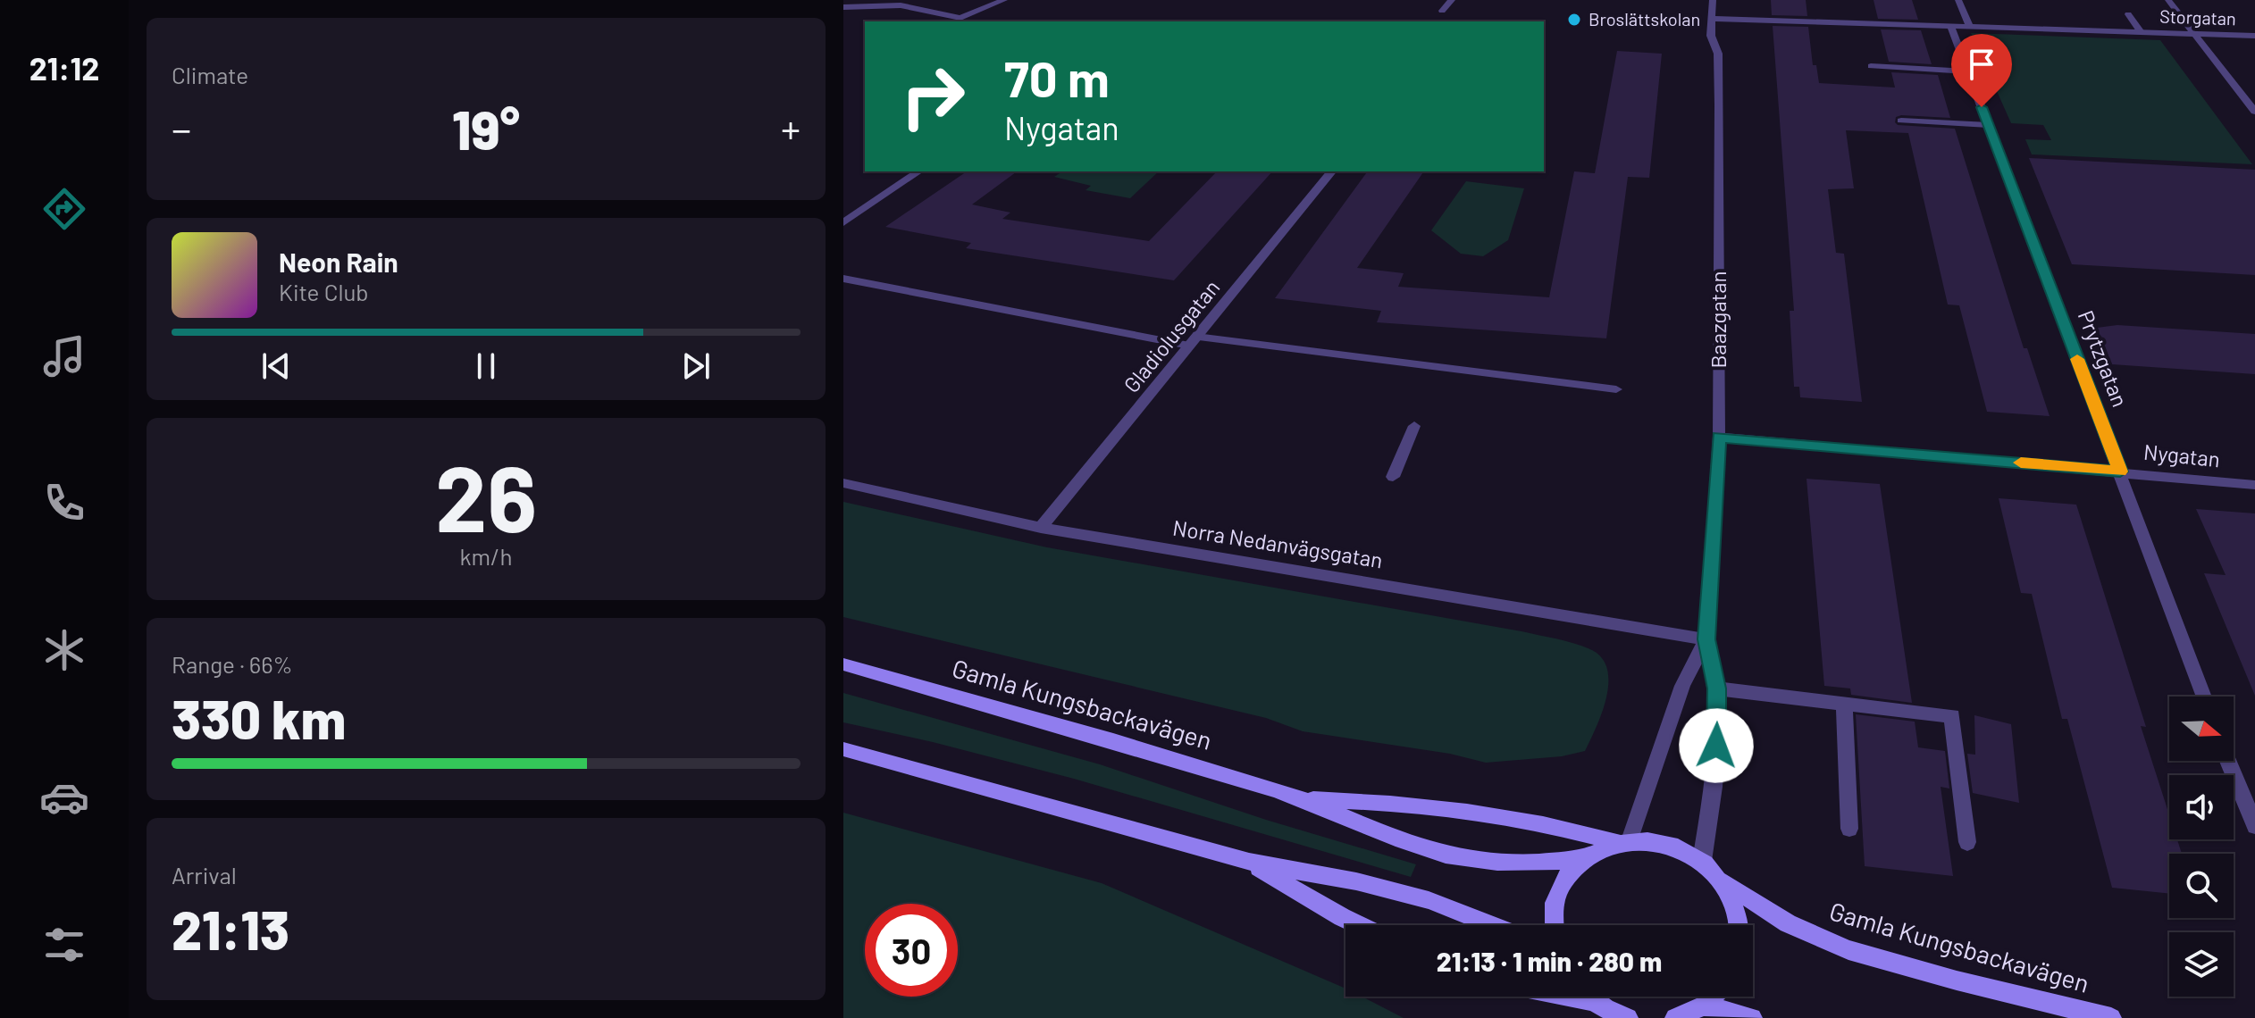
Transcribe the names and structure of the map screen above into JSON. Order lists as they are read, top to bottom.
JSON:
{
  "streets": {
    "main road": ["Gamla Kungsbackavägen"],
    "street": [
      "Storgatan",
      "Baazgatan",
      "Gladiolusgatan",
      "Prytzgatan",
      "Nygatan",
      "Norra Nedanvägsgatan"
    ]
  },
  "crossings": [
    ["Storgatan", "Baazgatan"],
    ["Storgatan", "Prytzgatan"],
    ["Baazgatan", "Nygatan"],
    ["Baazgatan", "Norra Nedanvägsgatan"],
    ["Baazgatan", "Gamla Kungsbackavägen"],
    ["Gladiolusgatan", "Norra Nedanvägsgatan"],
    ["Prytzgatan", "Nygatan"]
  ],
  "places": ["Broslättskolan"],
  "north": "right",
  "page": {
    "tabs": "21:12",
    "tile": [
      "Climate",
      ["26", "km/h"],
      ["Range · 66%", "330 km"],
      ["Arrival", "21:13"]
    ],
    "turn": ["70 m", "Nygatan"],
    "heat": ["−", "19°", "+"],
    "song": ["Neon Rain", "Kite Club"],
    "limit": "30",
    "trip": "21:13 · 1 min · 280 m"
  }
}
